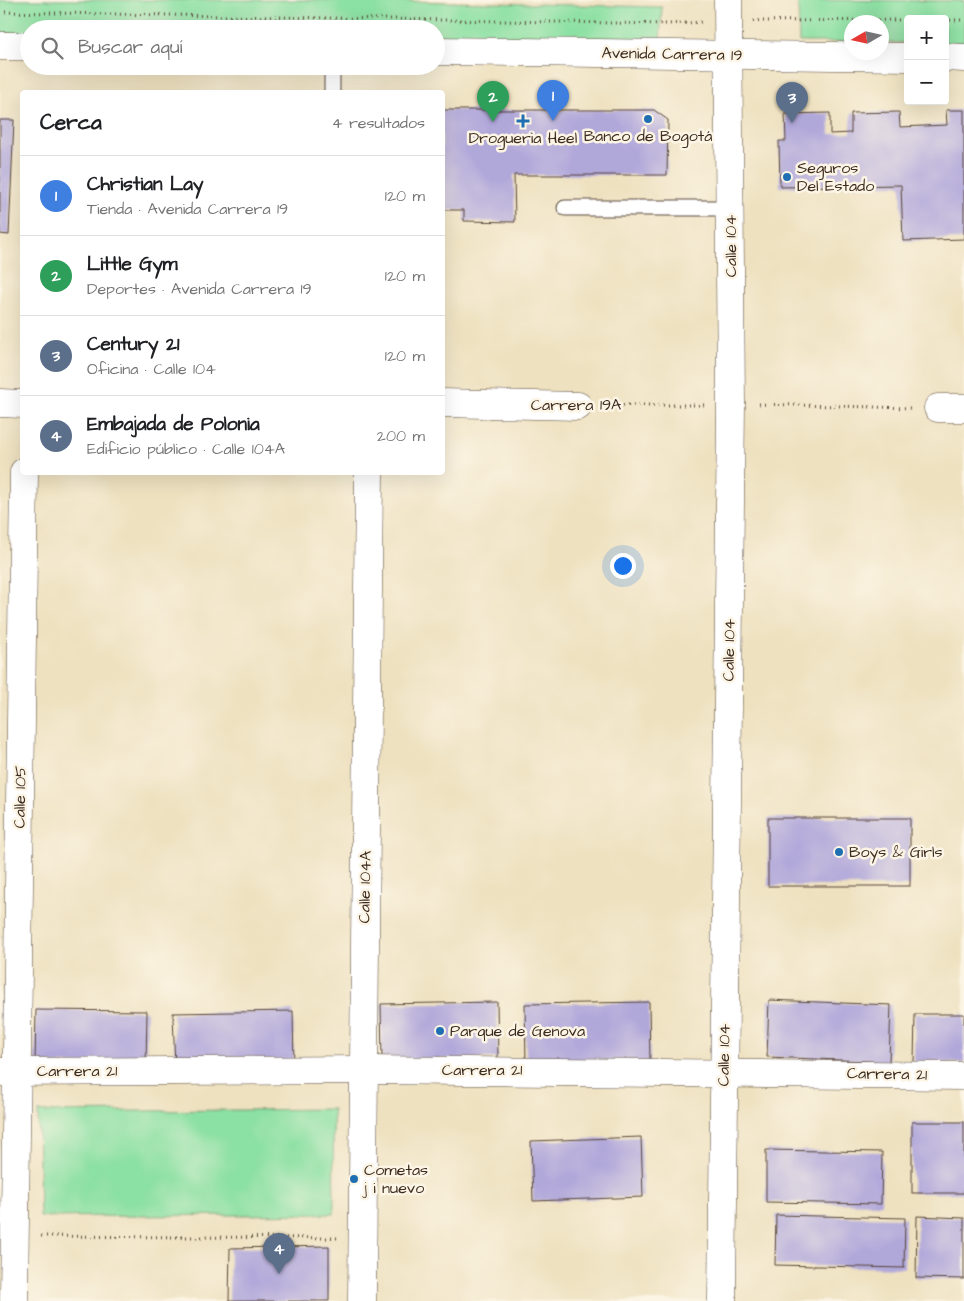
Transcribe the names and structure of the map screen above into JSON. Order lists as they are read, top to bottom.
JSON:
{
  "streets": {
    "street": [
      "Avenida Carrera 19",
      "Calle 104",
      "Carrera 19A",
      "Calle 105",
      "Calle 104A",
      "Carrera 21"
    ]
  },
  "crossings": [
    ["Avenida Carrera 19", "Calle 104"],
    ["Calle 104", "Carrera 21"],
    ["Calle 105", "Carrera 21"],
    ["Calle 104A", "Carrera 21"]
  ],
  "places": {
    "other": [
      "Banco de Bogotá",
      "Seguros Del Estado",
      "Boys & Girls",
      "Parque de Genova",
      "Cometas j i nuevo"
    ],
    "health": ["Drogueria Heel"]
  },
  "north": "left",
  "page": {
    "map_buttons": ["+", "−"],
    "search": "Buscar aquí",
    "pins": [
      "1",
      "2",
      "3",
      "4"
    ],
    "heading": ["Cerca", "4 resultados"],
    "list": [
      {
        "mark": "1",
        "name": "Christian Lay",
        "note": "Tienda · Avenida Carrera 19",
        "value": "120 m"
      },
      {
        "mark": "2",
        "name": "Little Gym",
        "note": "Deportes · Avenida Carrera 19",
        "value": "120 m"
      },
      {
        "mark": "3",
        "name": "Century 21",
        "note": "Oficina · Calle 104",
        "value": "120 m"
      },
      {
        "mark": "4",
        "name": "Embajada de Polonia",
        "note": "Edificio público · Calle 104A",
        "value": "200 m"
      }
    ]
  }
}
